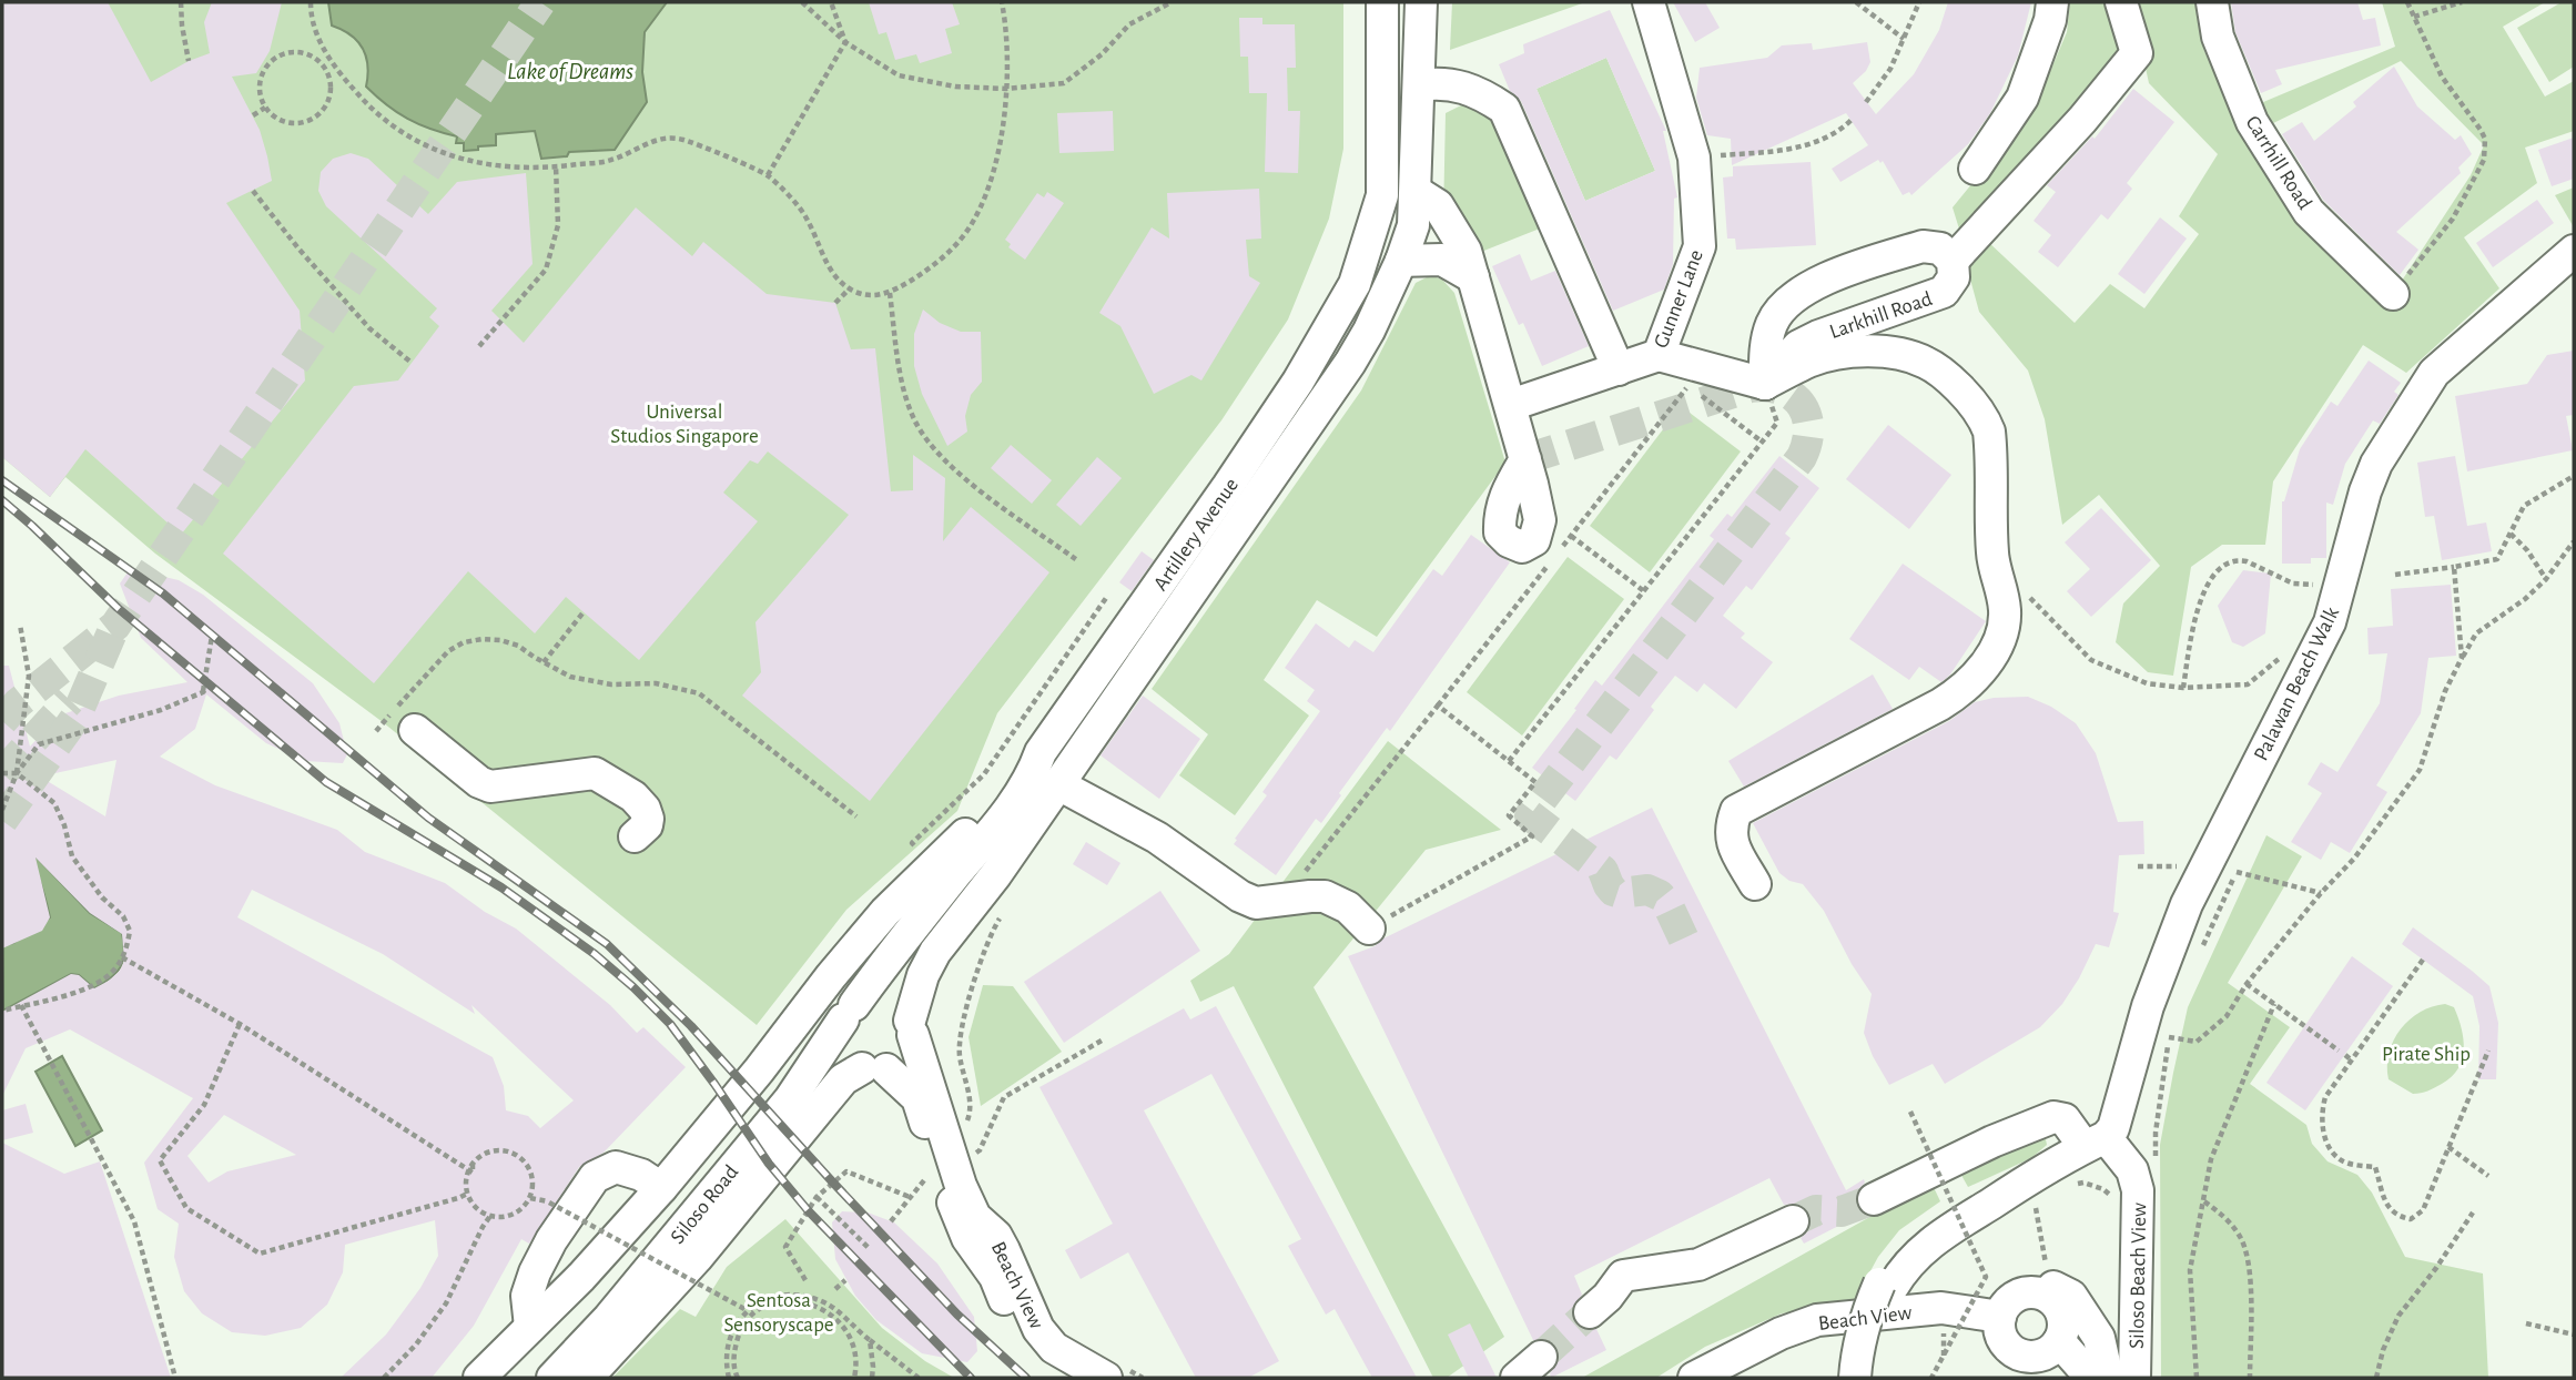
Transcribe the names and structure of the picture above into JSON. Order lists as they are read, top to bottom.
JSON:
{
  "streets": {
    "street": [
      "Carrhill Road",
      "Gunner Lane",
      "Larkhill Road",
      "Artillery Avenue",
      "Palawan Beach Walk",
      "Siloso Road",
      "Siloso Beach View",
      "Beach View"
    ]
  },
  "crossings": [
    ["Artillery Avenue", "Siloso Road"],
    ["Artillery Avenue", "Beach View"],
    ["Palawan Beach Walk", "Siloso Beach View"],
    ["Siloso Road", "Beach View"]
  ],
  "water": ["Lake of Dreams"],
  "parks": ["Universal Studios Singapore", "Pirate Ship", "Sentosa Sensoryscape"]
}
